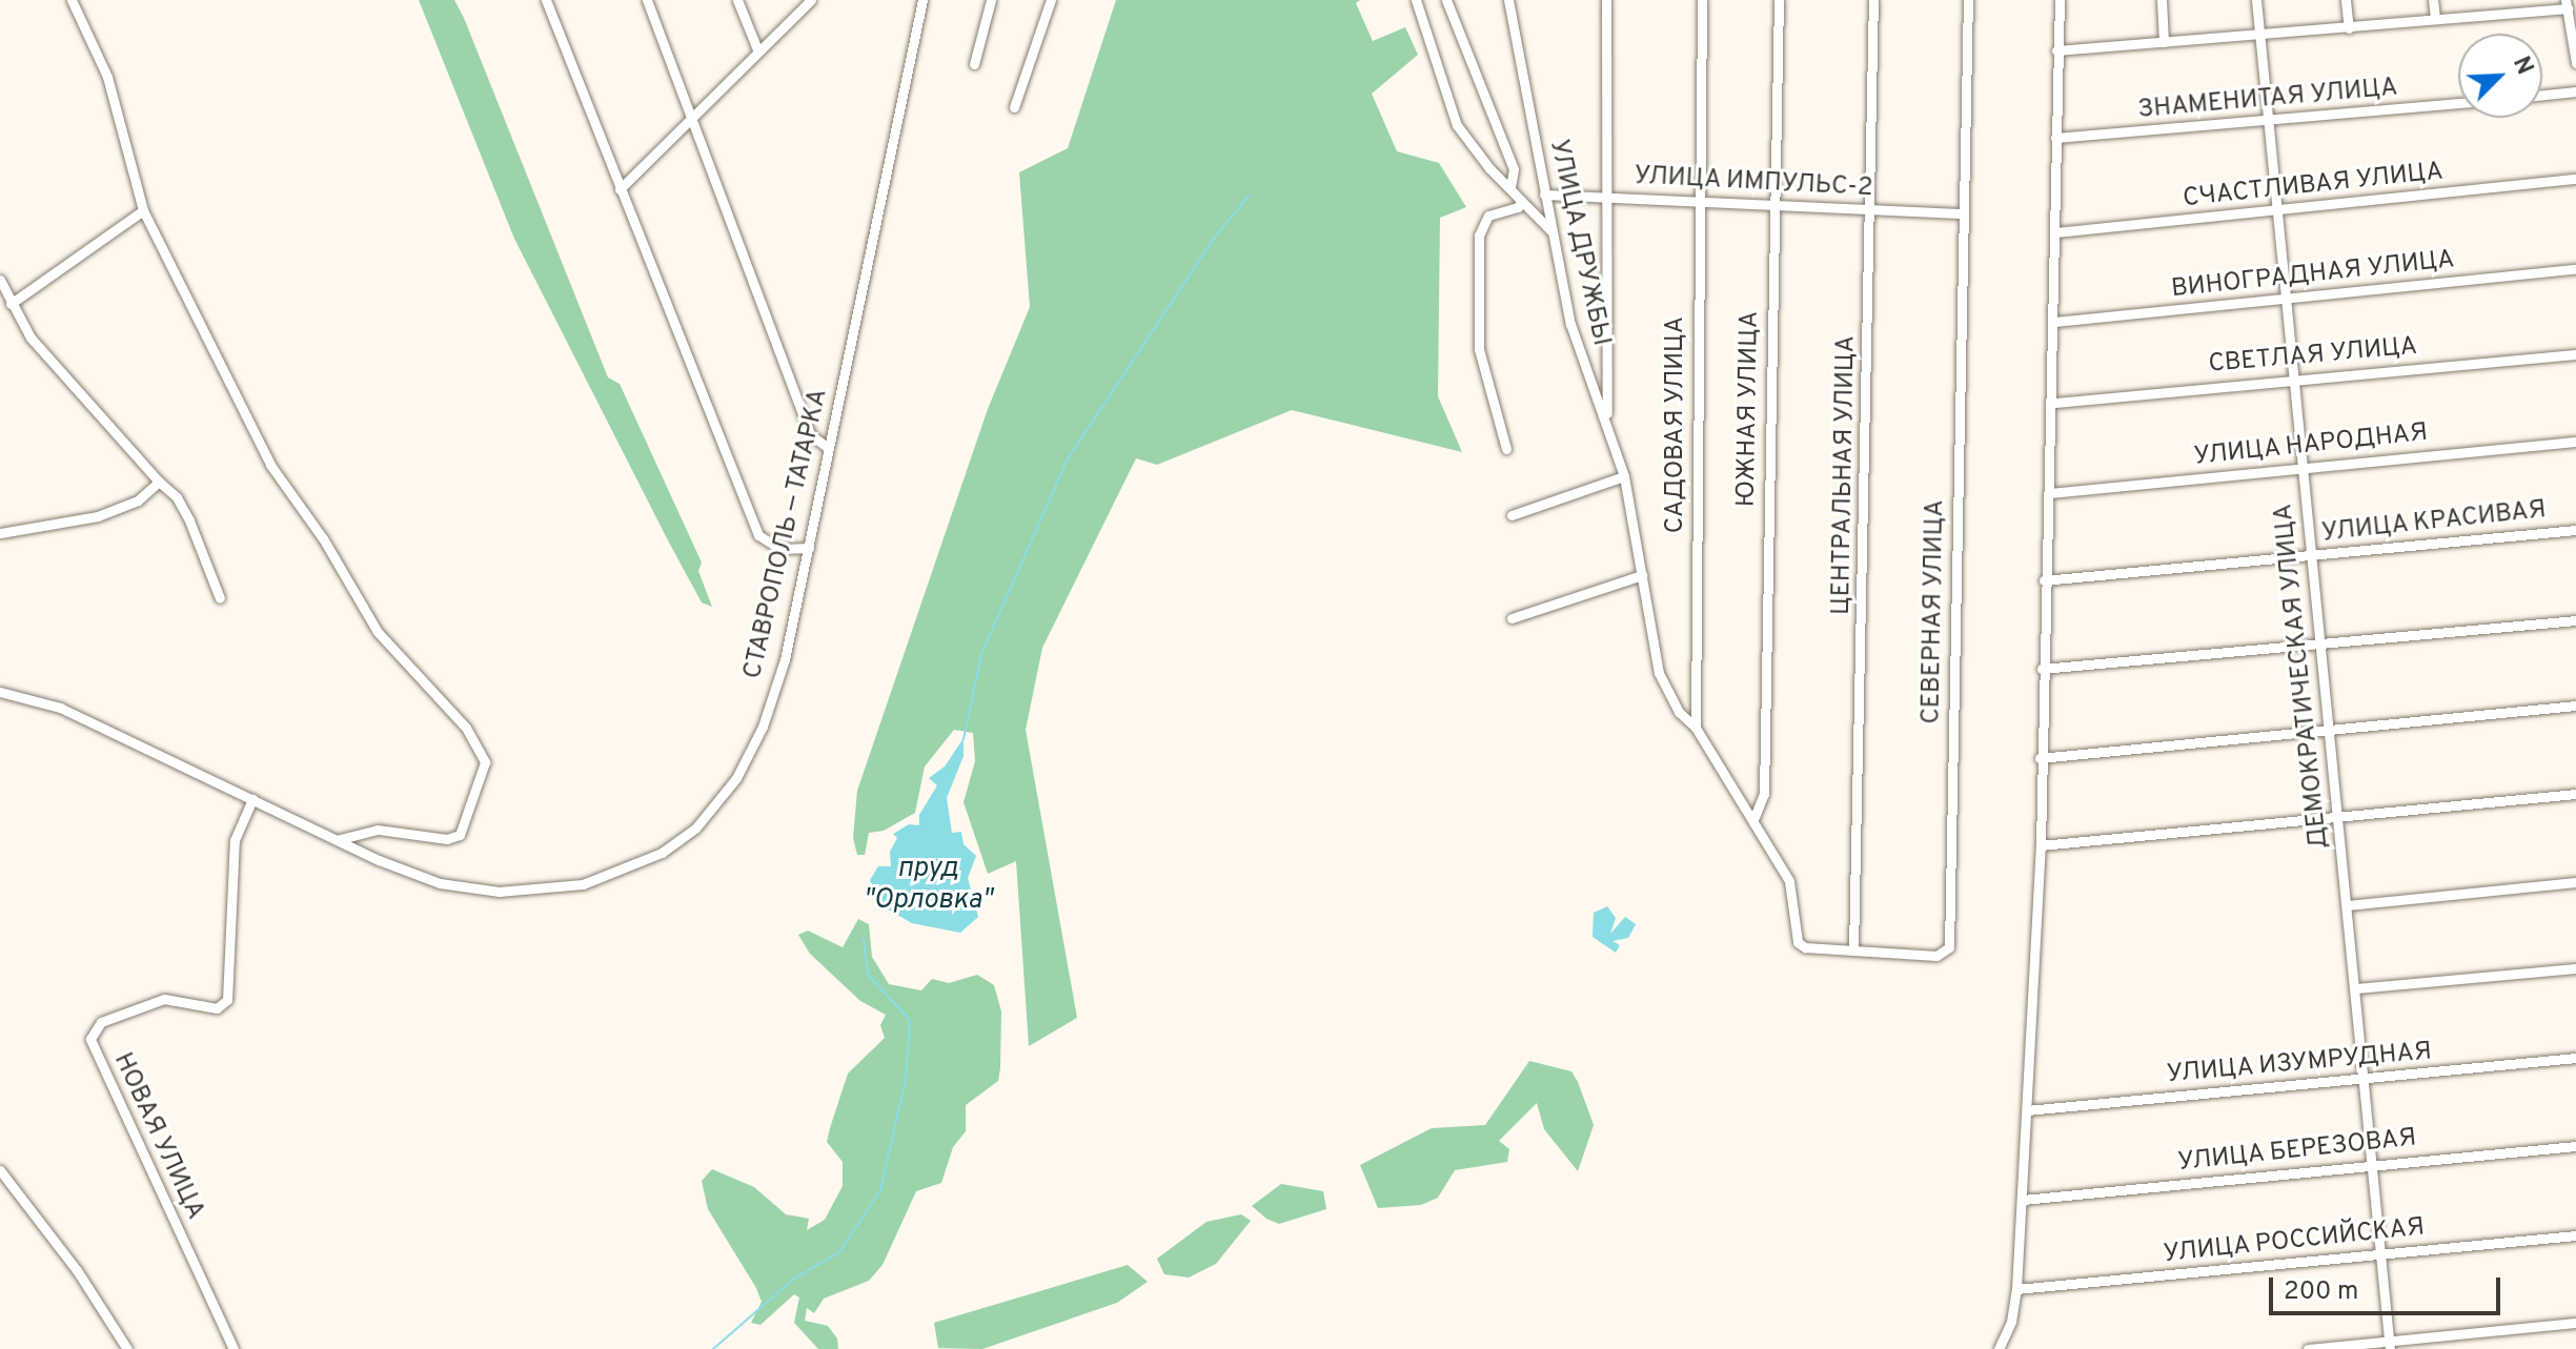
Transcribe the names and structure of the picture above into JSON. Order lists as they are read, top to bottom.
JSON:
{
  "streets": {
    "street": [
      "ЗНАМЕНИТАЯ УЛИЦА",
      "УЛИЦА ИМПУЛЬС-2",
      "СЧАСТЛИВАЯ УЛИЦА",
      "УЛИЦА ДРУЖБЫ",
      "ВИНОГРАДНАЯ УЛИЦА",
      "СВЕТЛАЯ УЛИЦА",
      "ЮЖНАЯ УЛИЦА",
      "САДОВАЯ УЛИЦА",
      "УЛИЦА НАРОДНАЯ",
      "ЦЕНТРАЛЬНАЯ УЛИЦА",
      "УЛИЦА КРАСИВАЯ",
      "СТАВРОПОЛЬ — ТАТАРКА",
      "СЕВЕРНАЯ УЛИЦА",
      "ДЕМОКРАТИЧЕСКАЯ УЛИЦА",
      "УЛИЦА ИЗУМРУДНАЯ",
      "НОВАЯ УЛИЦА",
      "УЛИЦА БЕРЕЗОВАЯ",
      "УЛИЦА РОССИЙСКАЯ"
    ]
  },
  "crossings": [
    ["ЗНАМЕНИТАЯ УЛИЦА", "ДЕМОКРАТИЧЕСКАЯ УЛИЦА"],
    ["УЛИЦА ИМПУЛЬС-2", "УЛИЦА ДРУЖБЫ"],
    ["УЛИЦА ИМПУЛЬС-2", "ЮЖНАЯ УЛИЦА"],
    ["УЛИЦА ИМПУЛЬС-2", "САДОВАЯ УЛИЦА"],
    ["УЛИЦА ИМПУЛЬС-2", "ЦЕНТРАЛЬНАЯ УЛИЦА"],
    ["УЛИЦА ИМПУЛЬС-2", "СЕВЕРНАЯ УЛИЦА"],
    ["СЧАСТЛИВАЯ УЛИЦА", "ДЕМОКРАТИЧЕСКАЯ УЛИЦА"],
    ["УЛИЦА ДРУЖБЫ", "САДОВАЯ УЛИЦА"],
    ["ВИНОГРАДНАЯ УЛИЦА", "ДЕМОКРАТИЧЕСКАЯ УЛИЦА"],
    ["СВЕТЛАЯ УЛИЦА", "ДЕМОКРАТИЧЕСКАЯ УЛИЦА"],
    ["ЮЖНАЯ УЛИЦА", "СЕВЕРНАЯ УЛИЦА"],
    ["УЛИЦА НАРОДНАЯ", "ДЕМОКРАТИЧЕСКАЯ УЛИЦА"],
    ["ЦЕНТРАЛЬНАЯ УЛИЦА", "СЕВЕРНАЯ УЛИЦА"],
    ["УЛИЦА КРАСИВАЯ", "ДЕМОКРАТИЧЕСКАЯ УЛИЦА"],
    ["СТАВРОПОЛЬ — ТАТАРКА", "НОВАЯ УЛИЦА"],
    ["ДЕМОКРАТИЧЕСКАЯ УЛИЦА", "УЛИЦА ИЗУМРУДНАЯ"],
    ["ДЕМОКРАТИЧЕСКАЯ УЛИЦА", "УЛИЦА БЕРЕЗОВАЯ"],
    ["ДЕМОКРАТИЧЕСКАЯ УЛИЦА", "УЛИЦА РОССИЙСКАЯ"]
  ],
  "water": ["пруд \"Орловка\""],
  "scale_bar": "200 m",
  "north": "top right"
}
